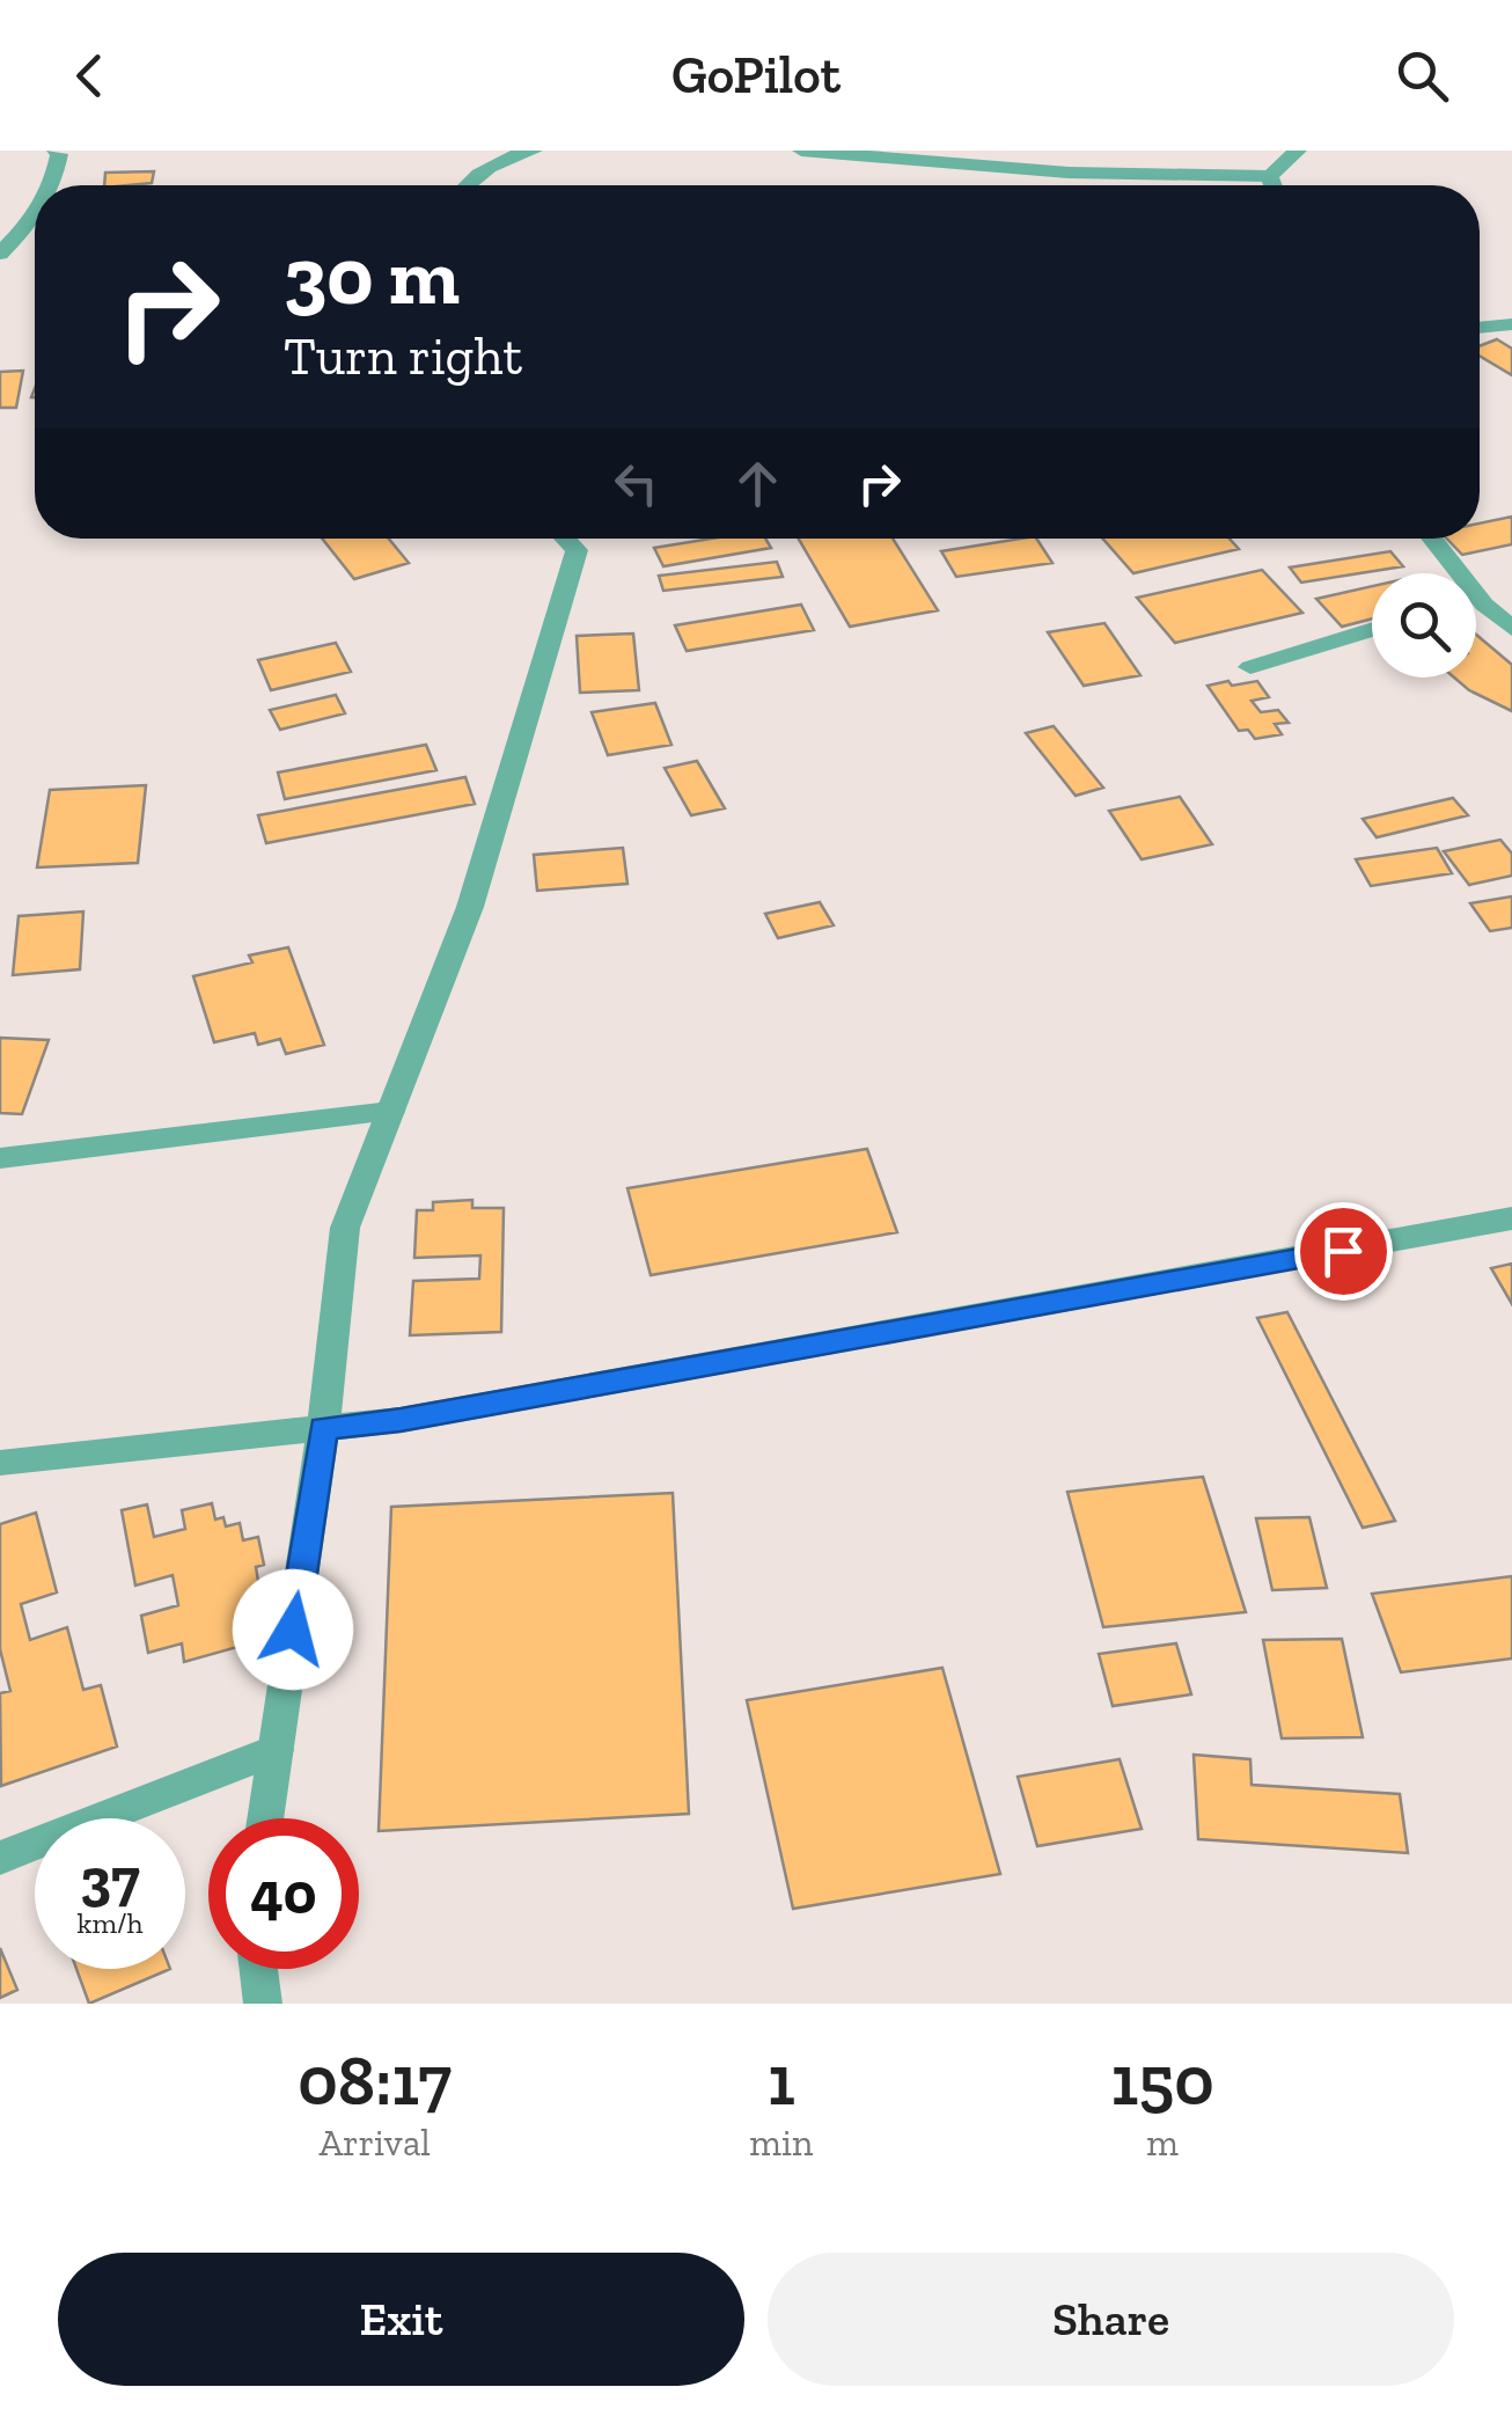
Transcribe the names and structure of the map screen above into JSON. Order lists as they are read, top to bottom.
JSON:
{
  "page": {
    "header": "GoPilot",
    "turn": ["30 m", "Turn right"],
    "speed": "37 km/h",
    "limit": "40",
    "eta": [
      "08:17",
      "Arrival",
      "1",
      "min",
      "150",
      "m"
    ],
    "buttons": ["Exit", "Share"]
  }
}
